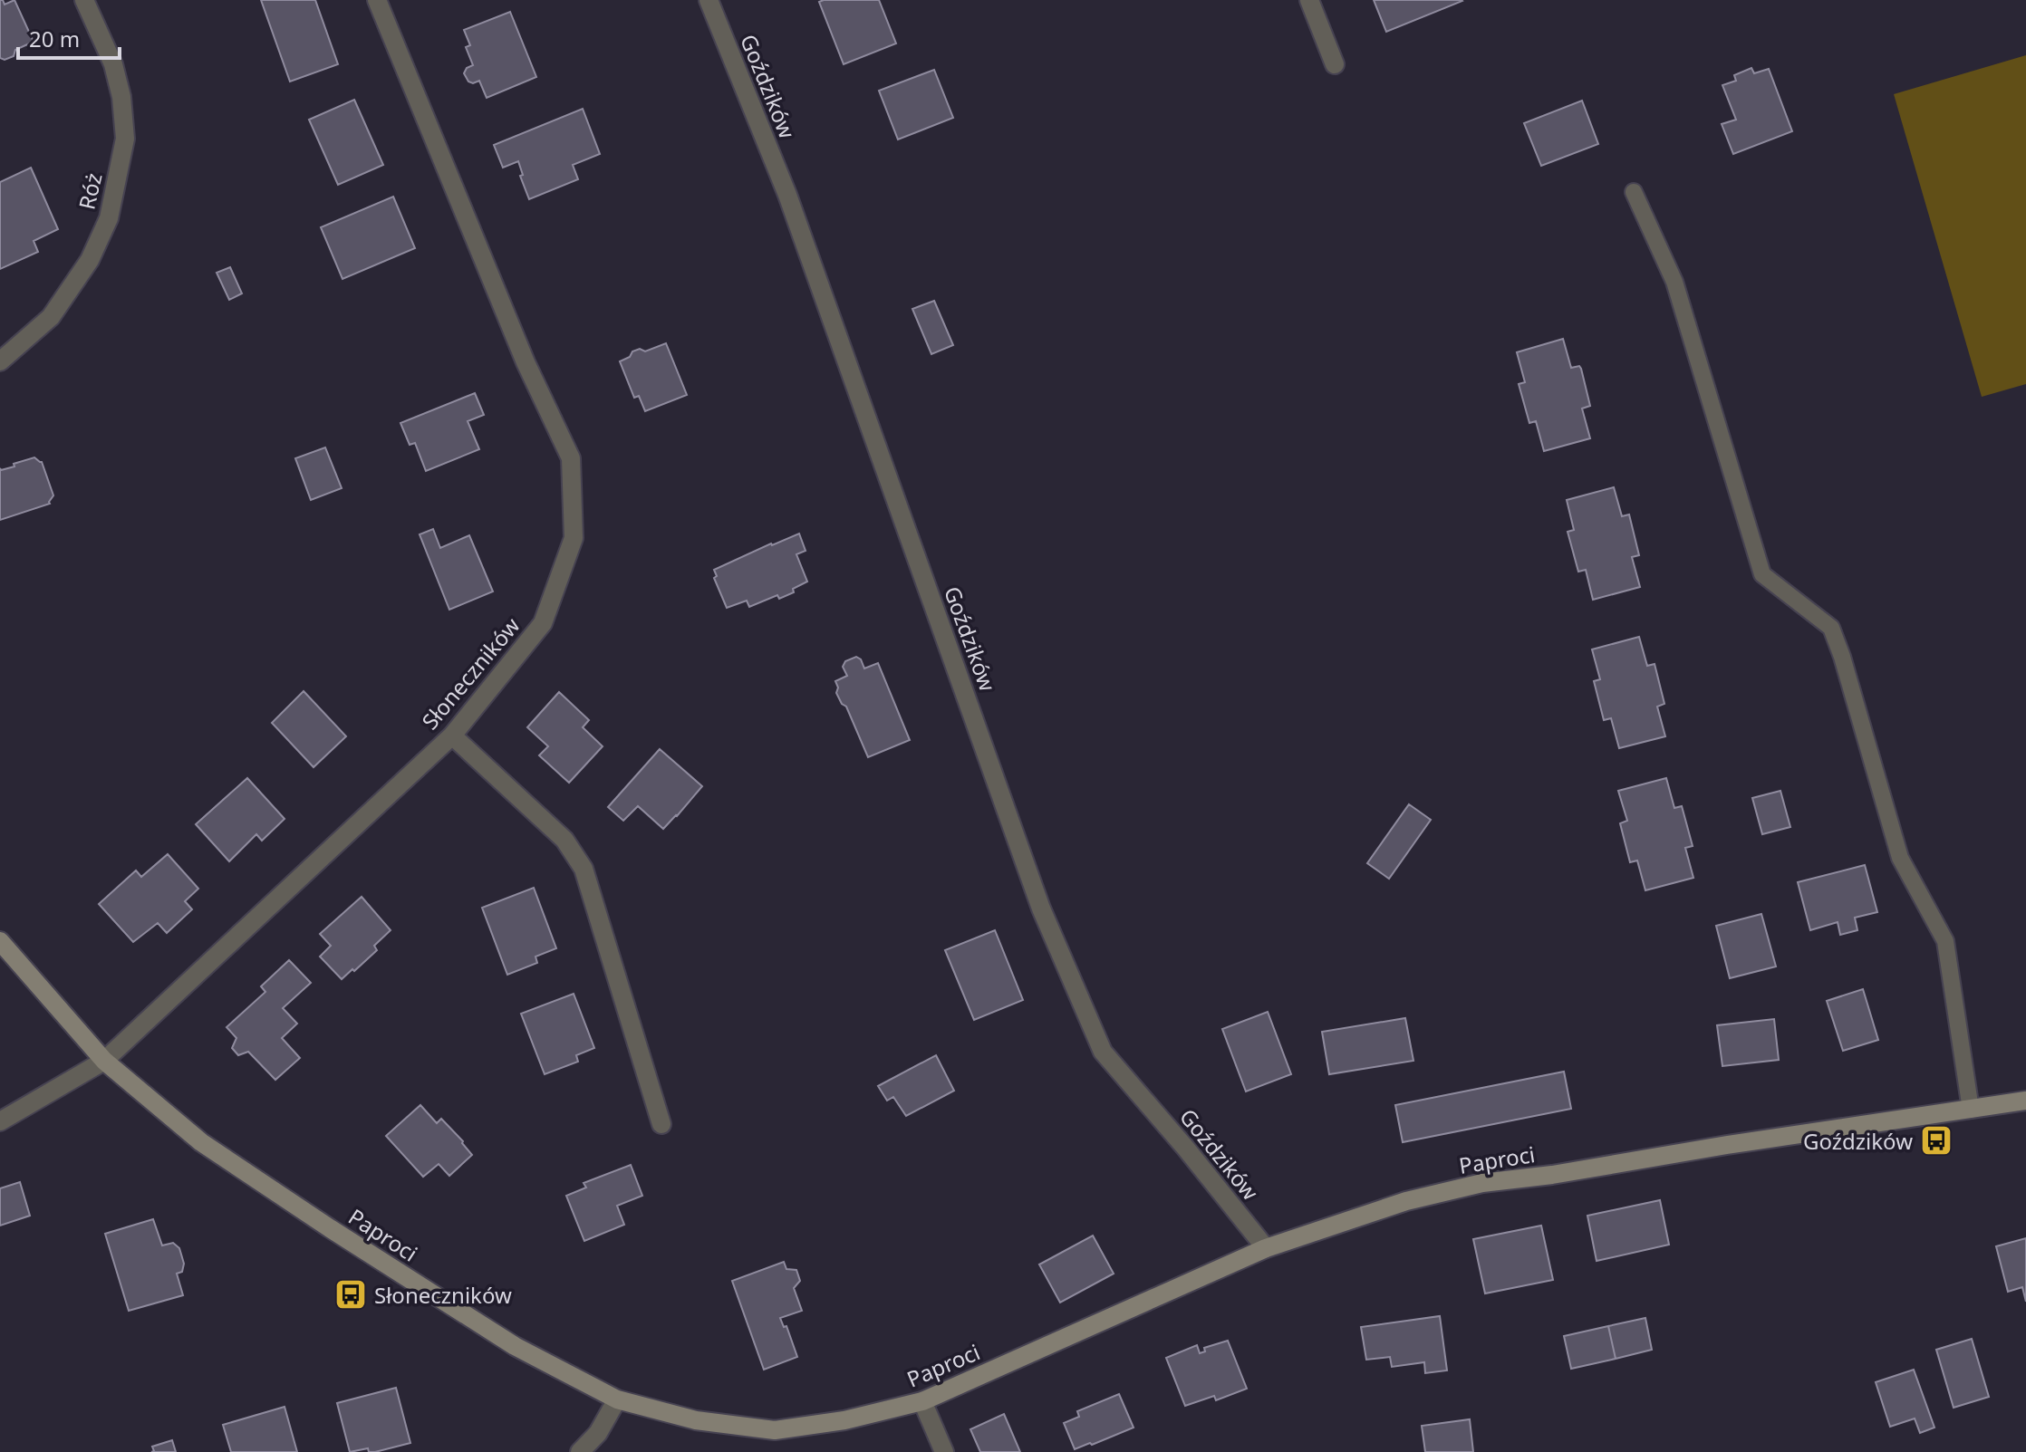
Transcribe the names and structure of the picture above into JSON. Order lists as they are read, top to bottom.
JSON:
{
  "streets": {
    "street": [
      "Goździków",
      "Róż",
      "Słoneczników",
      "Paproci"
    ]
  },
  "crossings": [
    ["Goździków", "Paproci"],
    ["Słoneczników", "Paproci"]
  ],
  "places": {
    "bus stop": ["Goździków", "Słoneczników"]
  },
  "scale_bar": "20 m"
}
